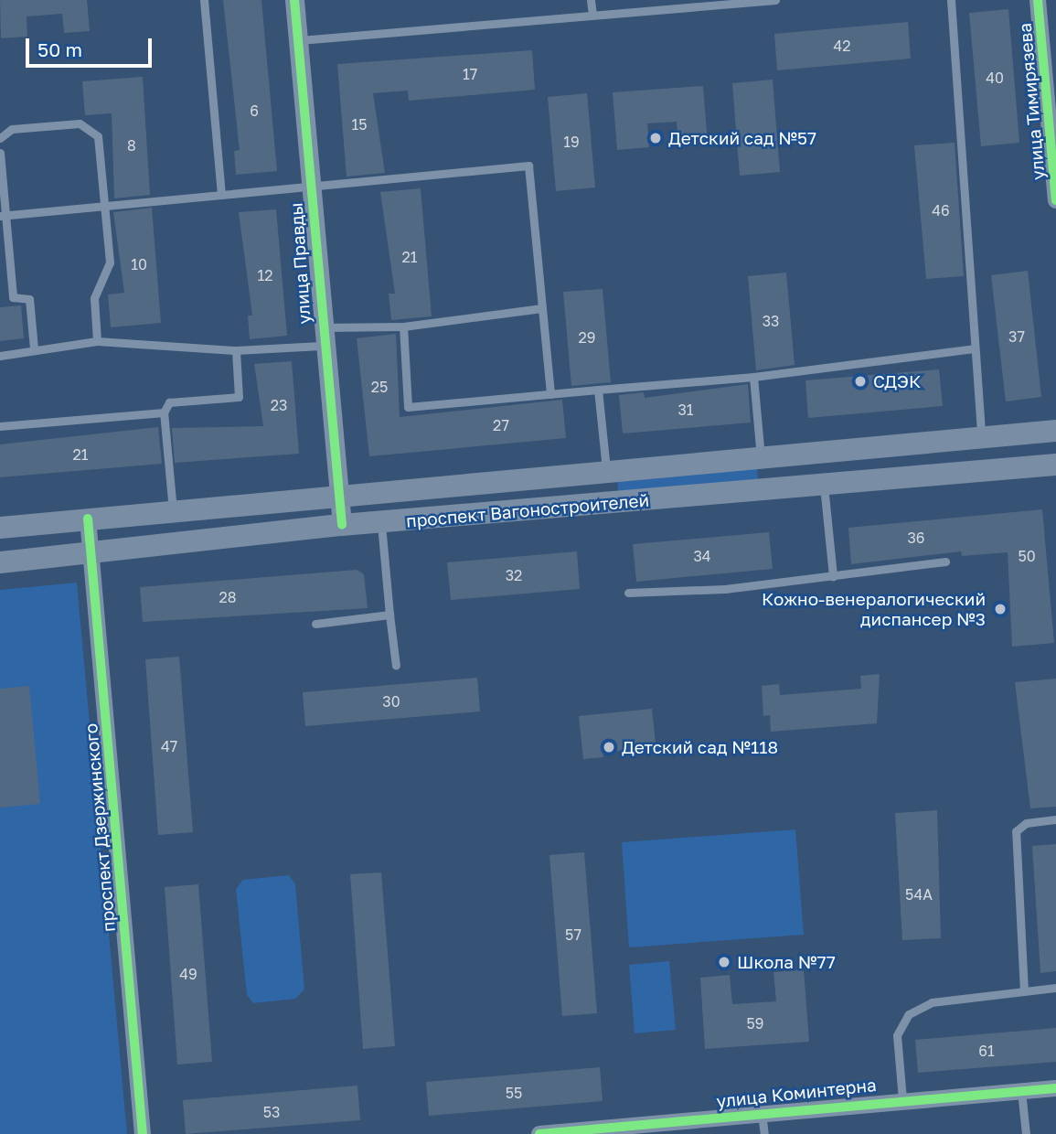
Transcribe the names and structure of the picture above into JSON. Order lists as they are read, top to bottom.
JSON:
{
  "streets": {
    "main road": ["проспект Вагоностроителей"],
    "street": [
      "улица Тимирязева",
      "улица Правды",
      "проспект Дзержинского",
      "улица Коминтерна"
    ]
  },
  "crossings": [
    ["улица Правды", "проспект Вагоностроителей"],
    ["проспект Вагоностроителей", "проспект Дзержинского"]
  ],
  "places": [
    "Детский сад №57",
    "СДЭК",
    "Кожно-венералогический диспансер №3",
    "Детский сад №118",
    "Школа №77"
  ],
  "house_numbers": [
    "42",
    "17",
    "40",
    "6",
    "15",
    "19",
    "8",
    "46",
    "21",
    "10",
    "12",
    "33",
    "37",
    "29",
    "25",
    "23",
    "31",
    "27",
    "21",
    "36",
    "34",
    "50",
    "32",
    "28",
    "30",
    "47",
    "54А",
    "57",
    "49",
    "59",
    "61",
    "55",
    "53"
  ],
  "scale_bar": "50 m"
}
